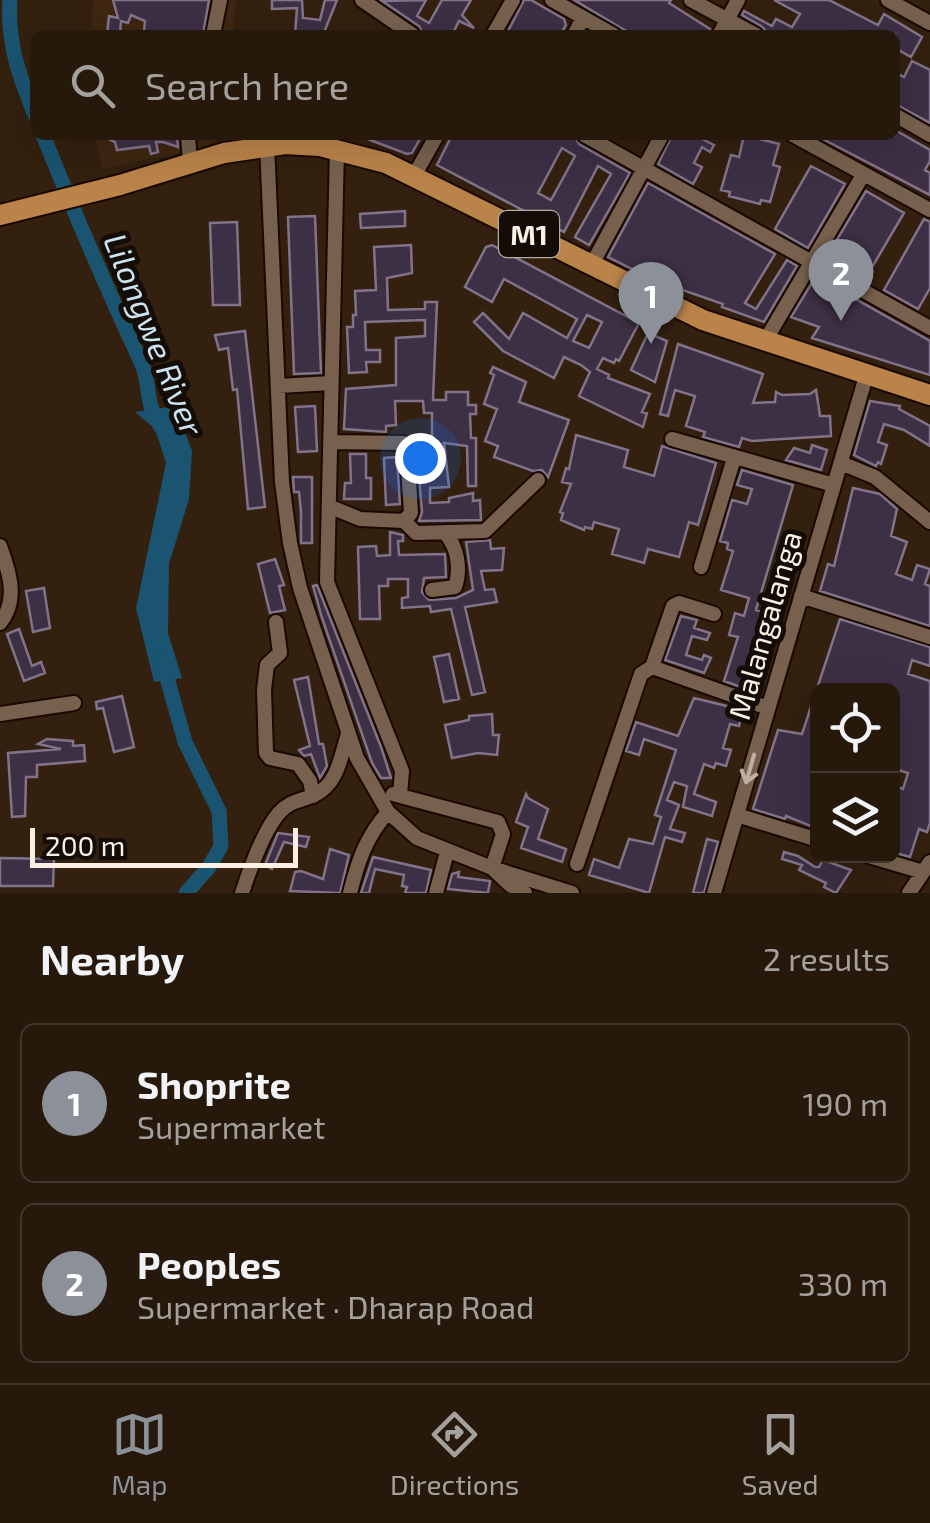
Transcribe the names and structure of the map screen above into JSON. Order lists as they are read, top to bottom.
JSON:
{
  "streets": {
    "highway": ["M1"],
    "street": ["Malangalanga"]
  },
  "crossings": [
    ["M1", "Malangalanga"]
  ],
  "water": ["Lilongwe River"],
  "scale_bar": "200 m",
  "page": {
    "search": "Search here",
    "pins": ["2", "1"],
    "scale": "200 m",
    "heading": ["Nearby", "2 results"],
    "list": [
      {
        "mark": "1",
        "name": "Shoprite",
        "note": "Supermarket",
        "value": "190 m"
      },
      {
        "mark": "2",
        "name": "Peoples",
        "note": "Supermarket · Dharap Road",
        "value": "330 m"
      }
    ],
    "nav": ["Map", "Directions", "Saved"]
  }
}
